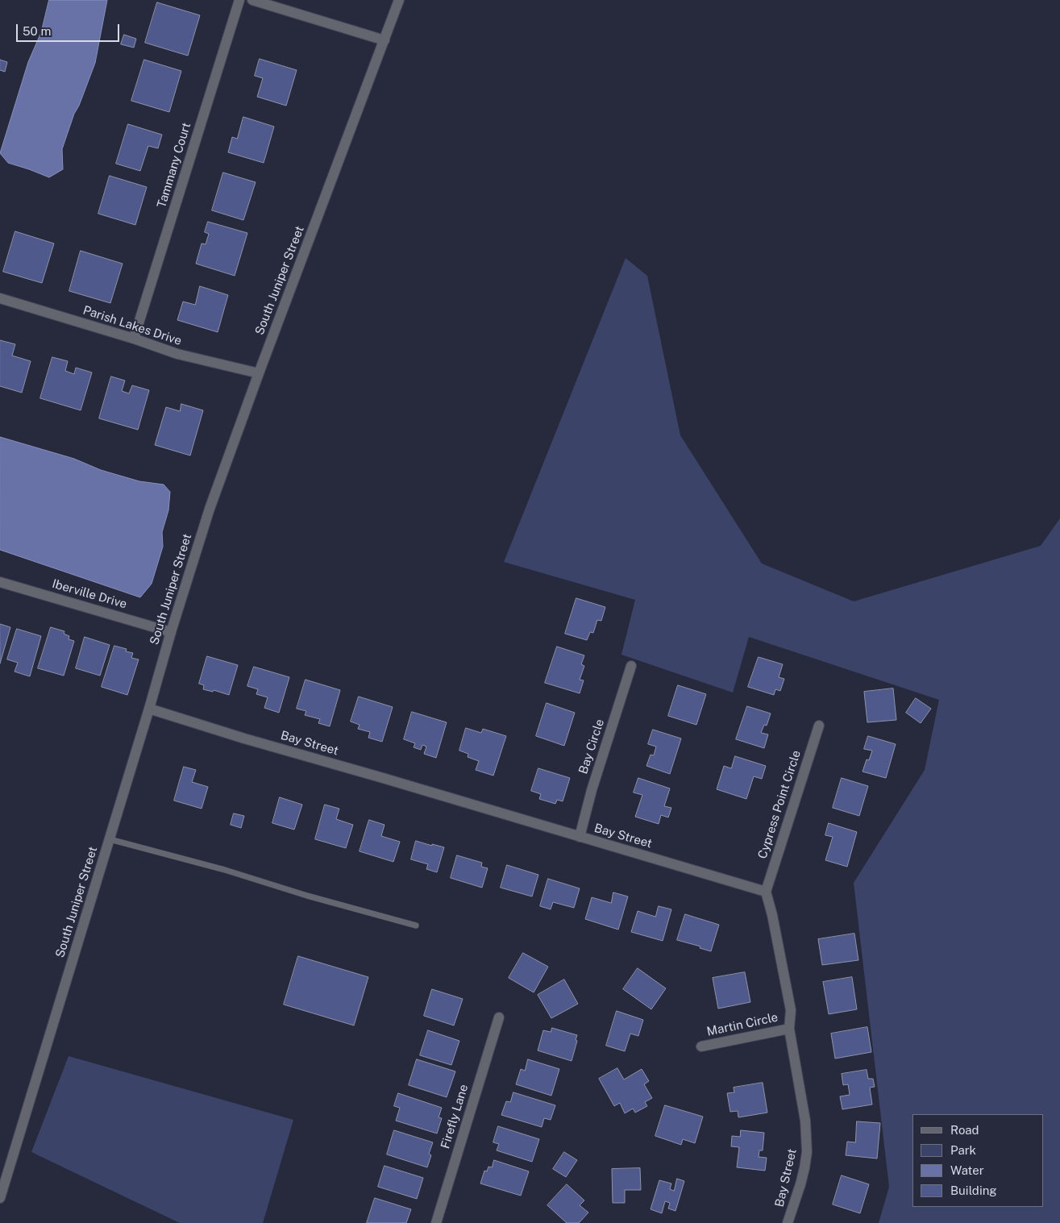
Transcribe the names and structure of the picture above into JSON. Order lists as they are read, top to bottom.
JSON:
{
  "streets": {
    "street": [
      "Tammany Court",
      "South Juniper Street",
      "Parish Lakes Drive",
      "Iberville Drive",
      "Bay Street",
      "Bay Circle",
      "Cypress Point Circle",
      "Martin Circle",
      "Firefly Lane"
    ]
  },
  "crossings": [
    ["Tammany Court", "Parish Lakes Drive"],
    ["South Juniper Street", "Parish Lakes Drive"],
    ["South Juniper Street", "Iberville Drive"],
    ["South Juniper Street", "Bay Street"],
    ["Bay Street", "Bay Circle"],
    ["Bay Street", "Cypress Point Circle"],
    ["Bay Street", "Martin Circle"]
  ],
  "legend": [
    "Road",
    "Park",
    "Water",
    "Building"
  ],
  "scale_bar": "50 m"
}
